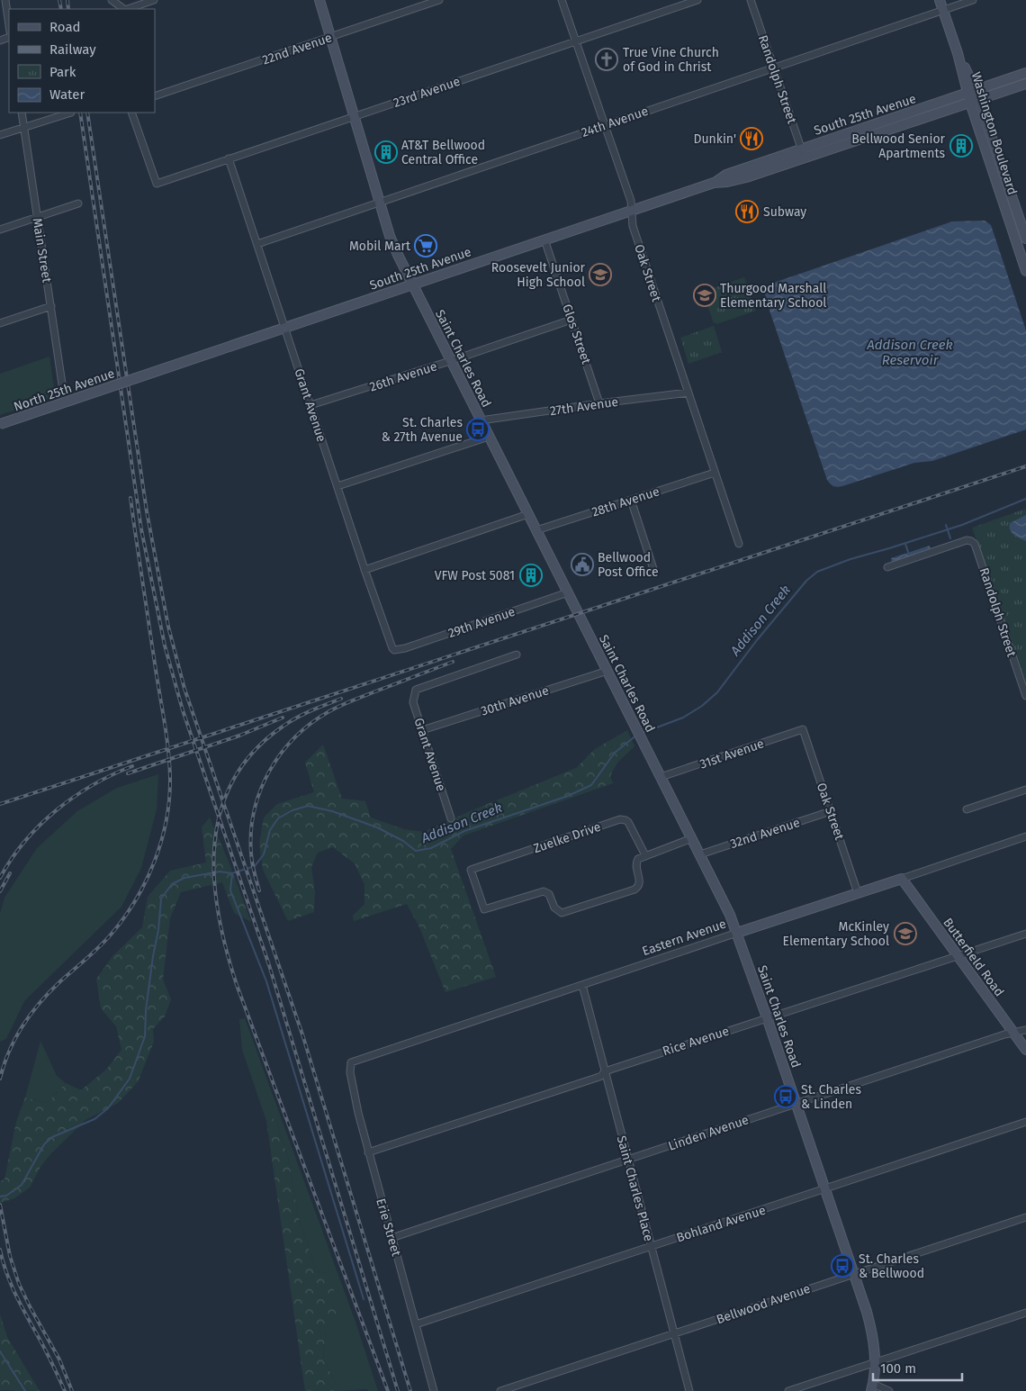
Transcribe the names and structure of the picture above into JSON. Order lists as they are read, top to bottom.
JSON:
{
  "streets": {
    "main road": [
      "South 25th Avenue",
      "Washington Boulevard",
      "Saint Charles Road",
      "North 25th Avenue",
      "Eastern Avenue",
      "Butterfield Road"
    ],
    "street": [
      "22nd Avenue",
      "Randolph Street",
      "23rd Avenue",
      "24th Avenue",
      "Main Street",
      "Oak Street",
      "Glos Street",
      "26th Avenue",
      "Grant Avenue",
      "27th Avenue",
      "28th Avenue",
      "29th Avenue",
      "30th Avenue",
      "31st Avenue",
      "32nd Avenue",
      "Zuelke Drive",
      "Rice Avenue",
      "Linden Avenue",
      "Saint Charles Place",
      "Bohland Avenue",
      "Erie Street",
      "Bellwood Avenue"
    ]
  },
  "crossings": [
    ["22nd Avenue", "Saint Charles Road"],
    ["Randolph Street", "South 25th Avenue"],
    ["Randolph Street", "24th Avenue"],
    ["23rd Avenue", "Oak Street"],
    ["23rd Avenue", "Saint Charles Road"],
    ["23rd Avenue", "Grant Avenue"],
    ["South 25th Avenue", "Washington Boulevard"],
    ["South 25th Avenue", "Oak Street"],
    ["South 25th Avenue", "Glos Street"],
    ["South 25th Avenue", "Saint Charles Road"],
    ["South 25th Avenue", "North 25th Avenue"],
    ["South 25th Avenue", "Grant Avenue"],
    ["24th Avenue", "Washington Boulevard"],
    ["24th Avenue", "Oak Street"],
    ["24th Avenue", "Saint Charles Road"],
    ["24th Avenue", "Grant Avenue"],
    ["Oak Street", "27th Avenue"],
    ["Oak Street", "28th Avenue"],
    ["Oak Street", "31st Avenue"],
    ["Oak Street", "32nd Avenue"],
    ["Oak Street", "Eastern Avenue"],
    ["Glos Street", "26th Avenue"],
    ["Glos Street", "27th Avenue"],
    ["Saint Charles Road", "26th Avenue"],
    ["Saint Charles Road", "27th Avenue"],
    ["Saint Charles Road", "28th Avenue"],
    ["Saint Charles Road", "29th Avenue"],
    ["Saint Charles Road", "30th Avenue"],
    ["Saint Charles Road", "31st Avenue"],
    ["Saint Charles Road", "32nd Avenue"],
    ["Saint Charles Road", "Eastern Avenue"],
    ["Saint Charles Road", "Rice Avenue"],
    ["Saint Charles Road", "Linden Avenue"],
    ["Saint Charles Road", "Bohland Avenue"],
    ["Saint Charles Road", "Bellwood Avenue"],
    ["26th Avenue", "Grant Avenue"],
    ["Grant Avenue", "29th Avenue"],
    ["Grant Avenue", "30th Avenue"],
    ["Eastern Avenue", "Butterfield Road"],
    ["Eastern Avenue", "Saint Charles Place"],
    ["Eastern Avenue", "Erie Street"],
    ["Butterfield Road", "Rice Avenue"],
    ["Butterfield Road", "Linden Avenue"],
    ["Rice Avenue", "Saint Charles Place"],
    ["Rice Avenue", "Erie Street"],
    ["Linden Avenue", "Saint Charles Place"],
    ["Linden Avenue", "Erie Street"],
    ["Saint Charles Place", "Bohland Avenue"],
    ["Saint Charles Place", "Bellwood Avenue"],
    ["Bohland Avenue", "Erie Street"]
  ],
  "water": ["Addison Creek Reservoir", "Addison Creek"],
  "places": {
    "church": ["True Vine Church of God in Christ"],
    "restaurant": ["Dunkin'", "Subway"],
    "building": ["Bellwood Senior Apartments", "AT&T Bellwood Central Office", "VFW Post 5081"],
    "supermarket": ["Mobil Mart"],
    "school or university": ["Roosevelt Junior High School", "Thurgood Marshall Elementary School", "McKinley Elementary School"],
    "bus stop": ["St. Charles & 27th Avenue", "St. Charles & Linden", "St. Charles & Bellwood"],
    "public building": ["Bellwood Post Office"]
  },
  "legend": [
    "Road",
    "Railway",
    "Park",
    "Water"
  ],
  "scale_bar": "100 m"
}
